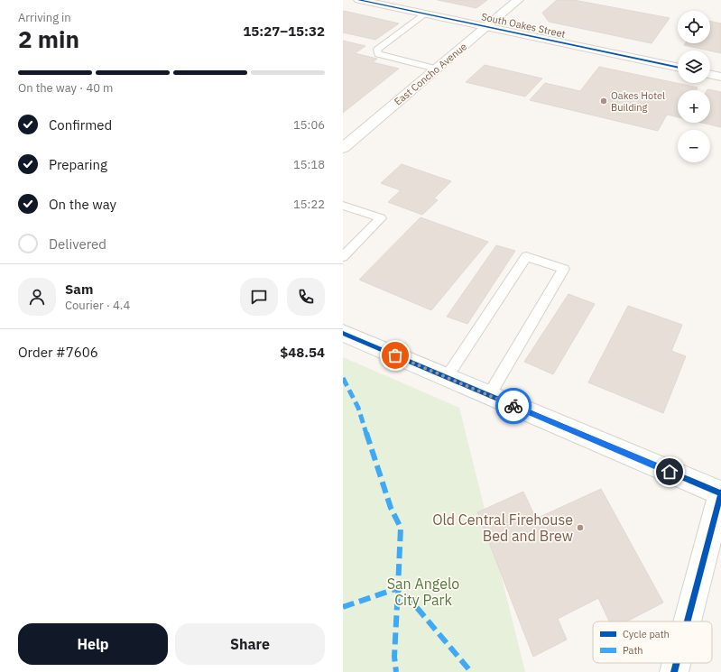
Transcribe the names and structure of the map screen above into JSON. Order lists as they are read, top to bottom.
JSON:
{
  "streets": {
    "street": ["South Oakes Street", "East Concho Avenue"]
  },
  "crossings": [
    ["South Oakes Street", "East Concho Avenue"]
  ],
  "parks": ["San Angelo City Park"],
  "places": ["Oakes Hotel Building", "Old Central Firehouse Bed and Brew"],
  "legend": ["Cycle path", "Path"],
  "page": {
    "heading": ["2 min", "Arriving in", "15:27–15:32"],
    "panel": [
      "Sam",
      "Courier · 4.4",
      "Order #7606",
      "$48.54"
    ],
    "map_buttons": ["+", "−"],
    "bar": "On the way · 40 m",
    "list": [
      ["Confirmed", "15:06"],
      ["Preparing", "15:18"],
      ["On the way", "15:22"],
      "Delivered"
    ],
    "buttons": ["Help", "Share"]
  }
}
